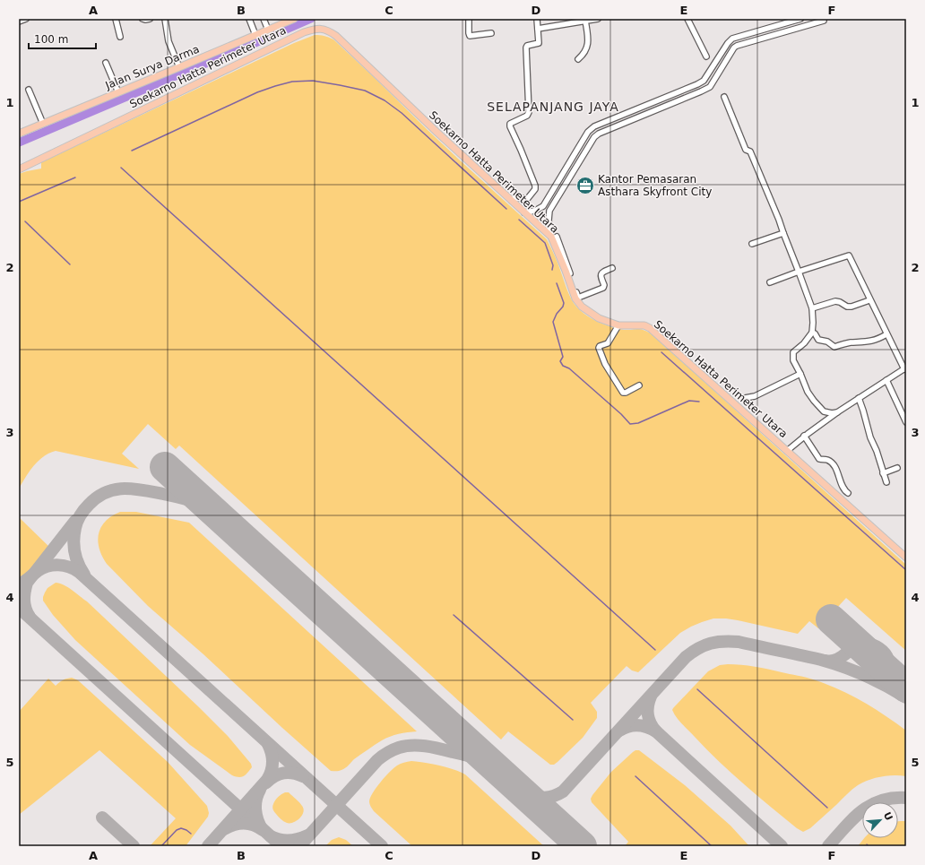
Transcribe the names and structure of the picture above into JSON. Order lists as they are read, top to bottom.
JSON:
{
  "streets": {
    "main road": ["Jalan Surya Darma", "Soekarno Hatta Perimeter Utara"]
  },
  "districts": ["SELAPANJANG JAYA"],
  "places": {
    "office": ["Kantor Pemasaran Asthara Skyfront City"]
  },
  "scale_bar": "100 m",
  "north": "top right",
  "grid": {
    "columns": [
      "A",
      "B",
      "C",
      "D",
      "E",
      "F"
    ],
    "rows": [
      "1",
      "2",
      "3",
      "4",
      "5"
    ]
  }
}
